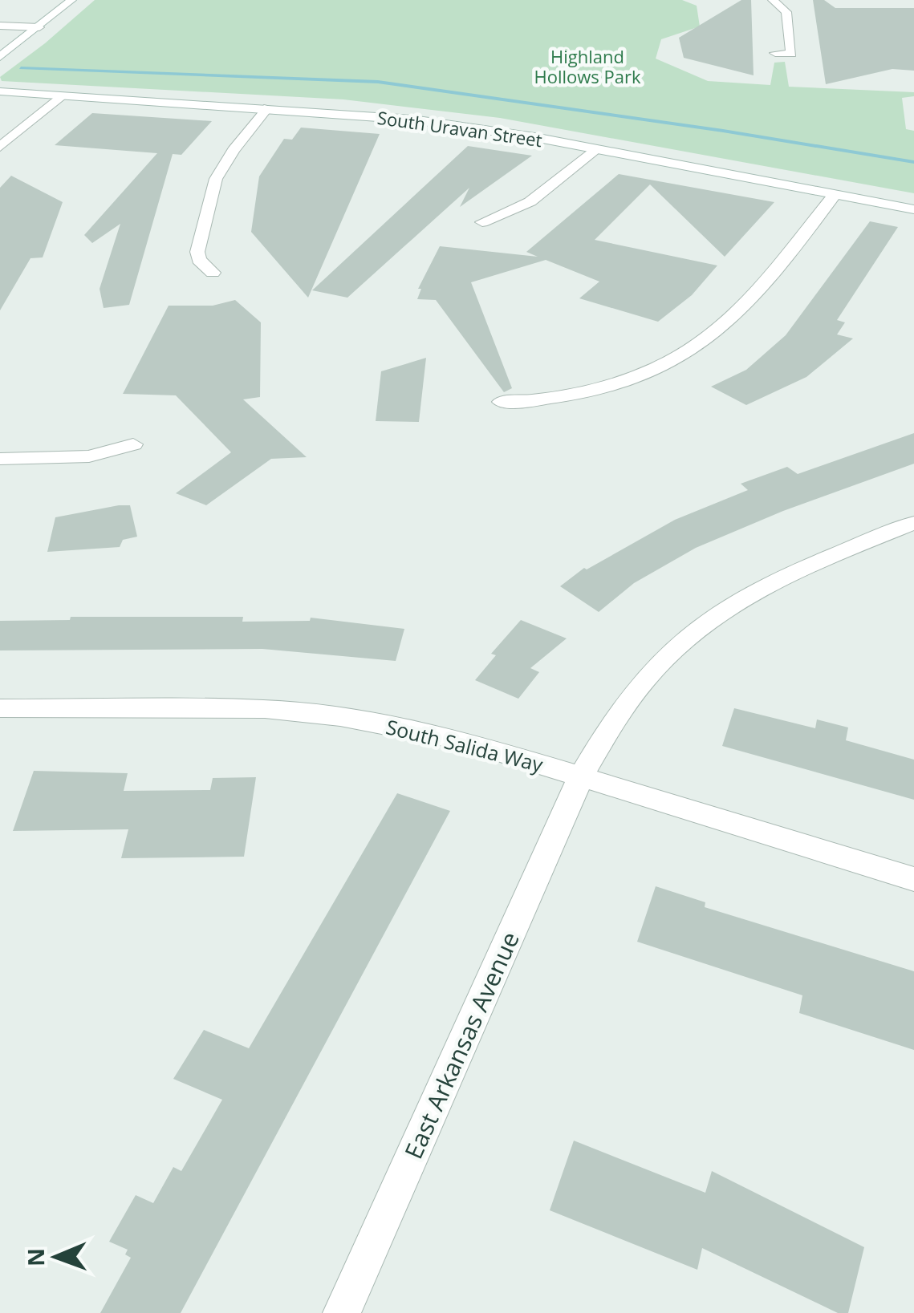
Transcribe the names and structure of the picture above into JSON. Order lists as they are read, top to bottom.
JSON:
{
  "streets": {
    "street": ["South Uravan Street", "South Salida Way", "East Arkansas Avenue"]
  },
  "crossings": [
    ["South Salida Way", "East Arkansas Avenue"]
  ],
  "parks": ["Highland Hollows Park"],
  "north": "left"
}
